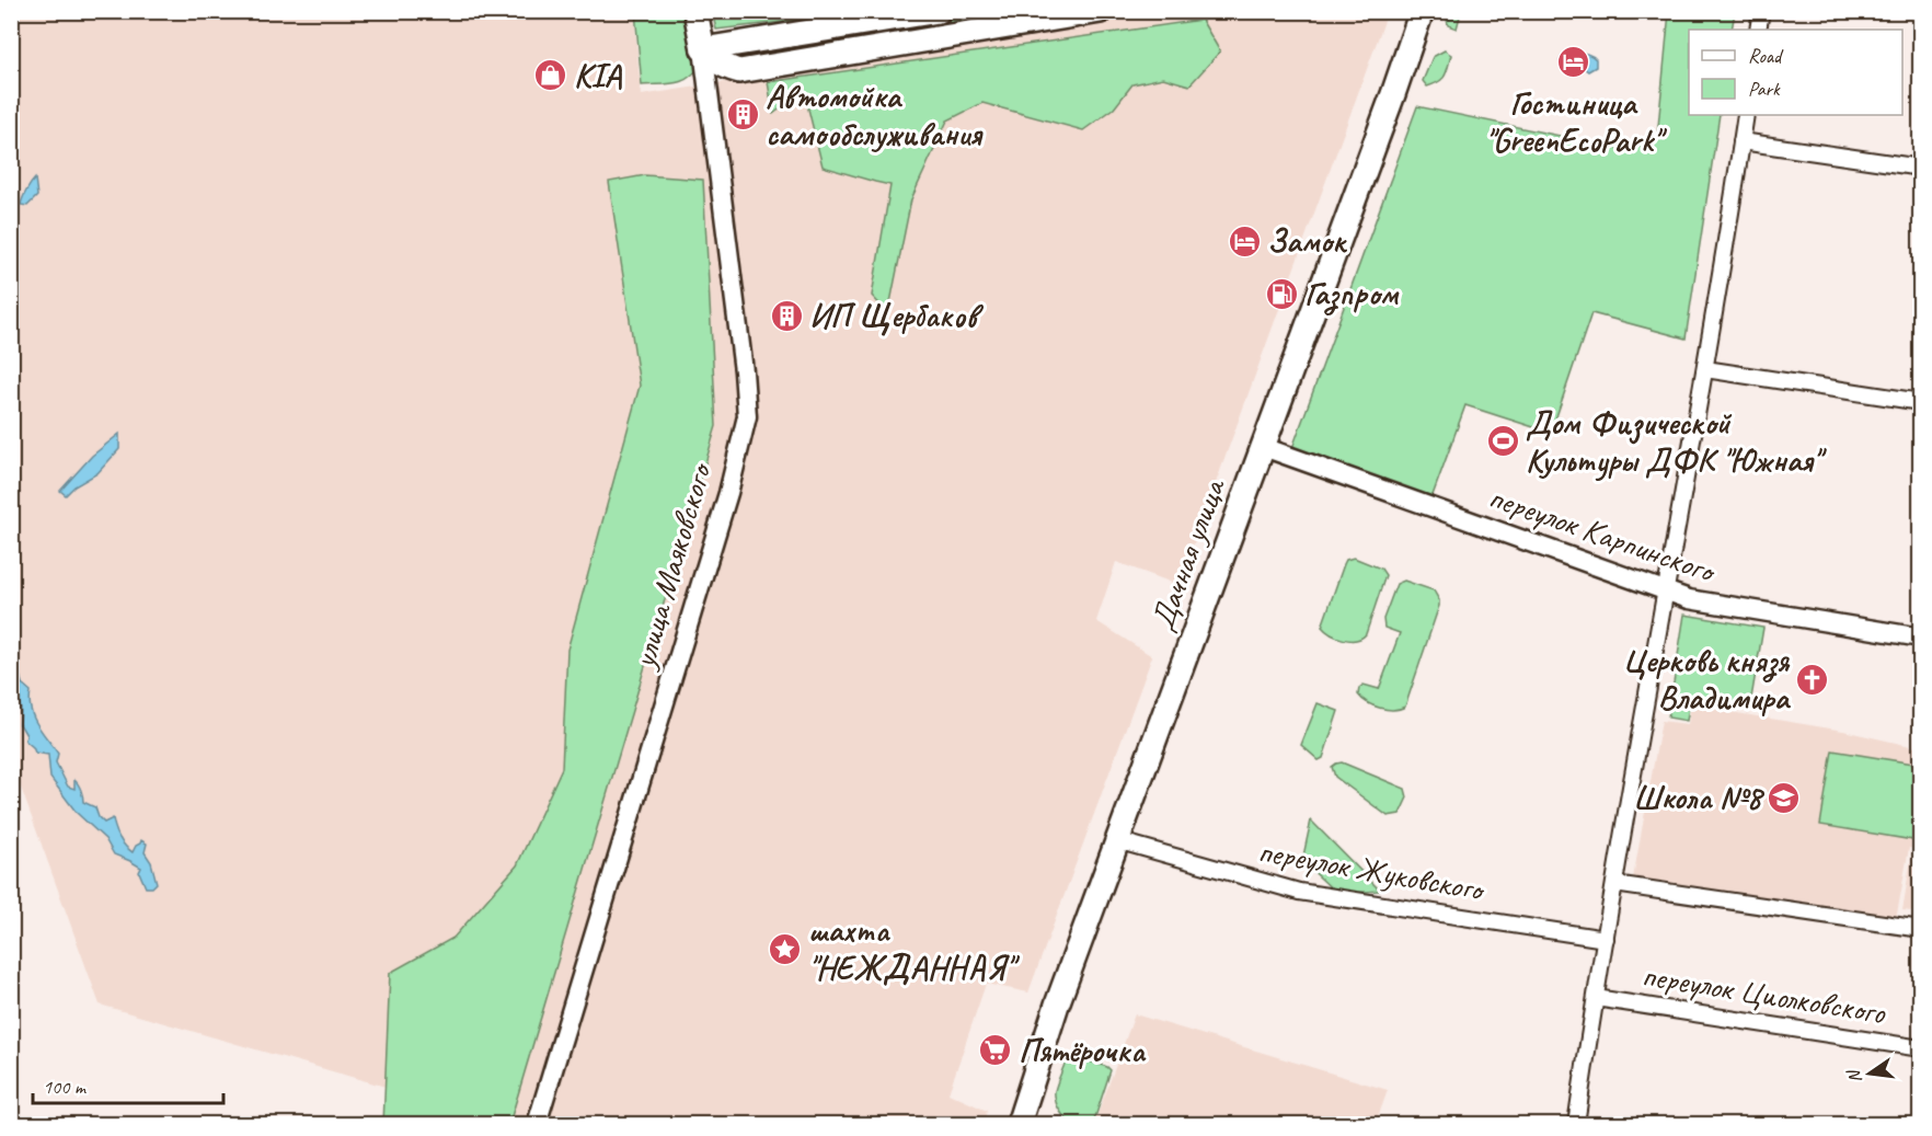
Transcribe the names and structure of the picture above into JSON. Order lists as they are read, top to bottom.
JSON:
{
  "streets": {
    "main road": ["Дачная улица", "улица Маяковского"],
    "street": ["переулок Карпинского", "переулок Жуковского", "переулок Циолковского"]
  },
  "crossings": [
    ["переулок Карпинского", "Дачная улица"],
    ["Дачная улица", "переулок Жуковского"]
  ],
  "places": {
    "hotel": ["Гостиница \"GreenEcoPark\"", "Замок"],
    "shop": ["KIA"],
    "building": ["Автомойка самообслуживания", "ИП Щербаков"],
    "fuel station": ["Газпром"],
    "sports": ["Дом Физической Культуры ДФК \"Южная\""],
    "church": ["Церковь князя Владимира"],
    "school or university": ["Школа №8"],
    "place": ["шахта \"НЕЖДАННАЯ\""],
    "supermarket": ["Пятёрочка"]
  },
  "legend": ["Road", "Park"],
  "scale_bar": "100 m",
  "north": "left"
}
